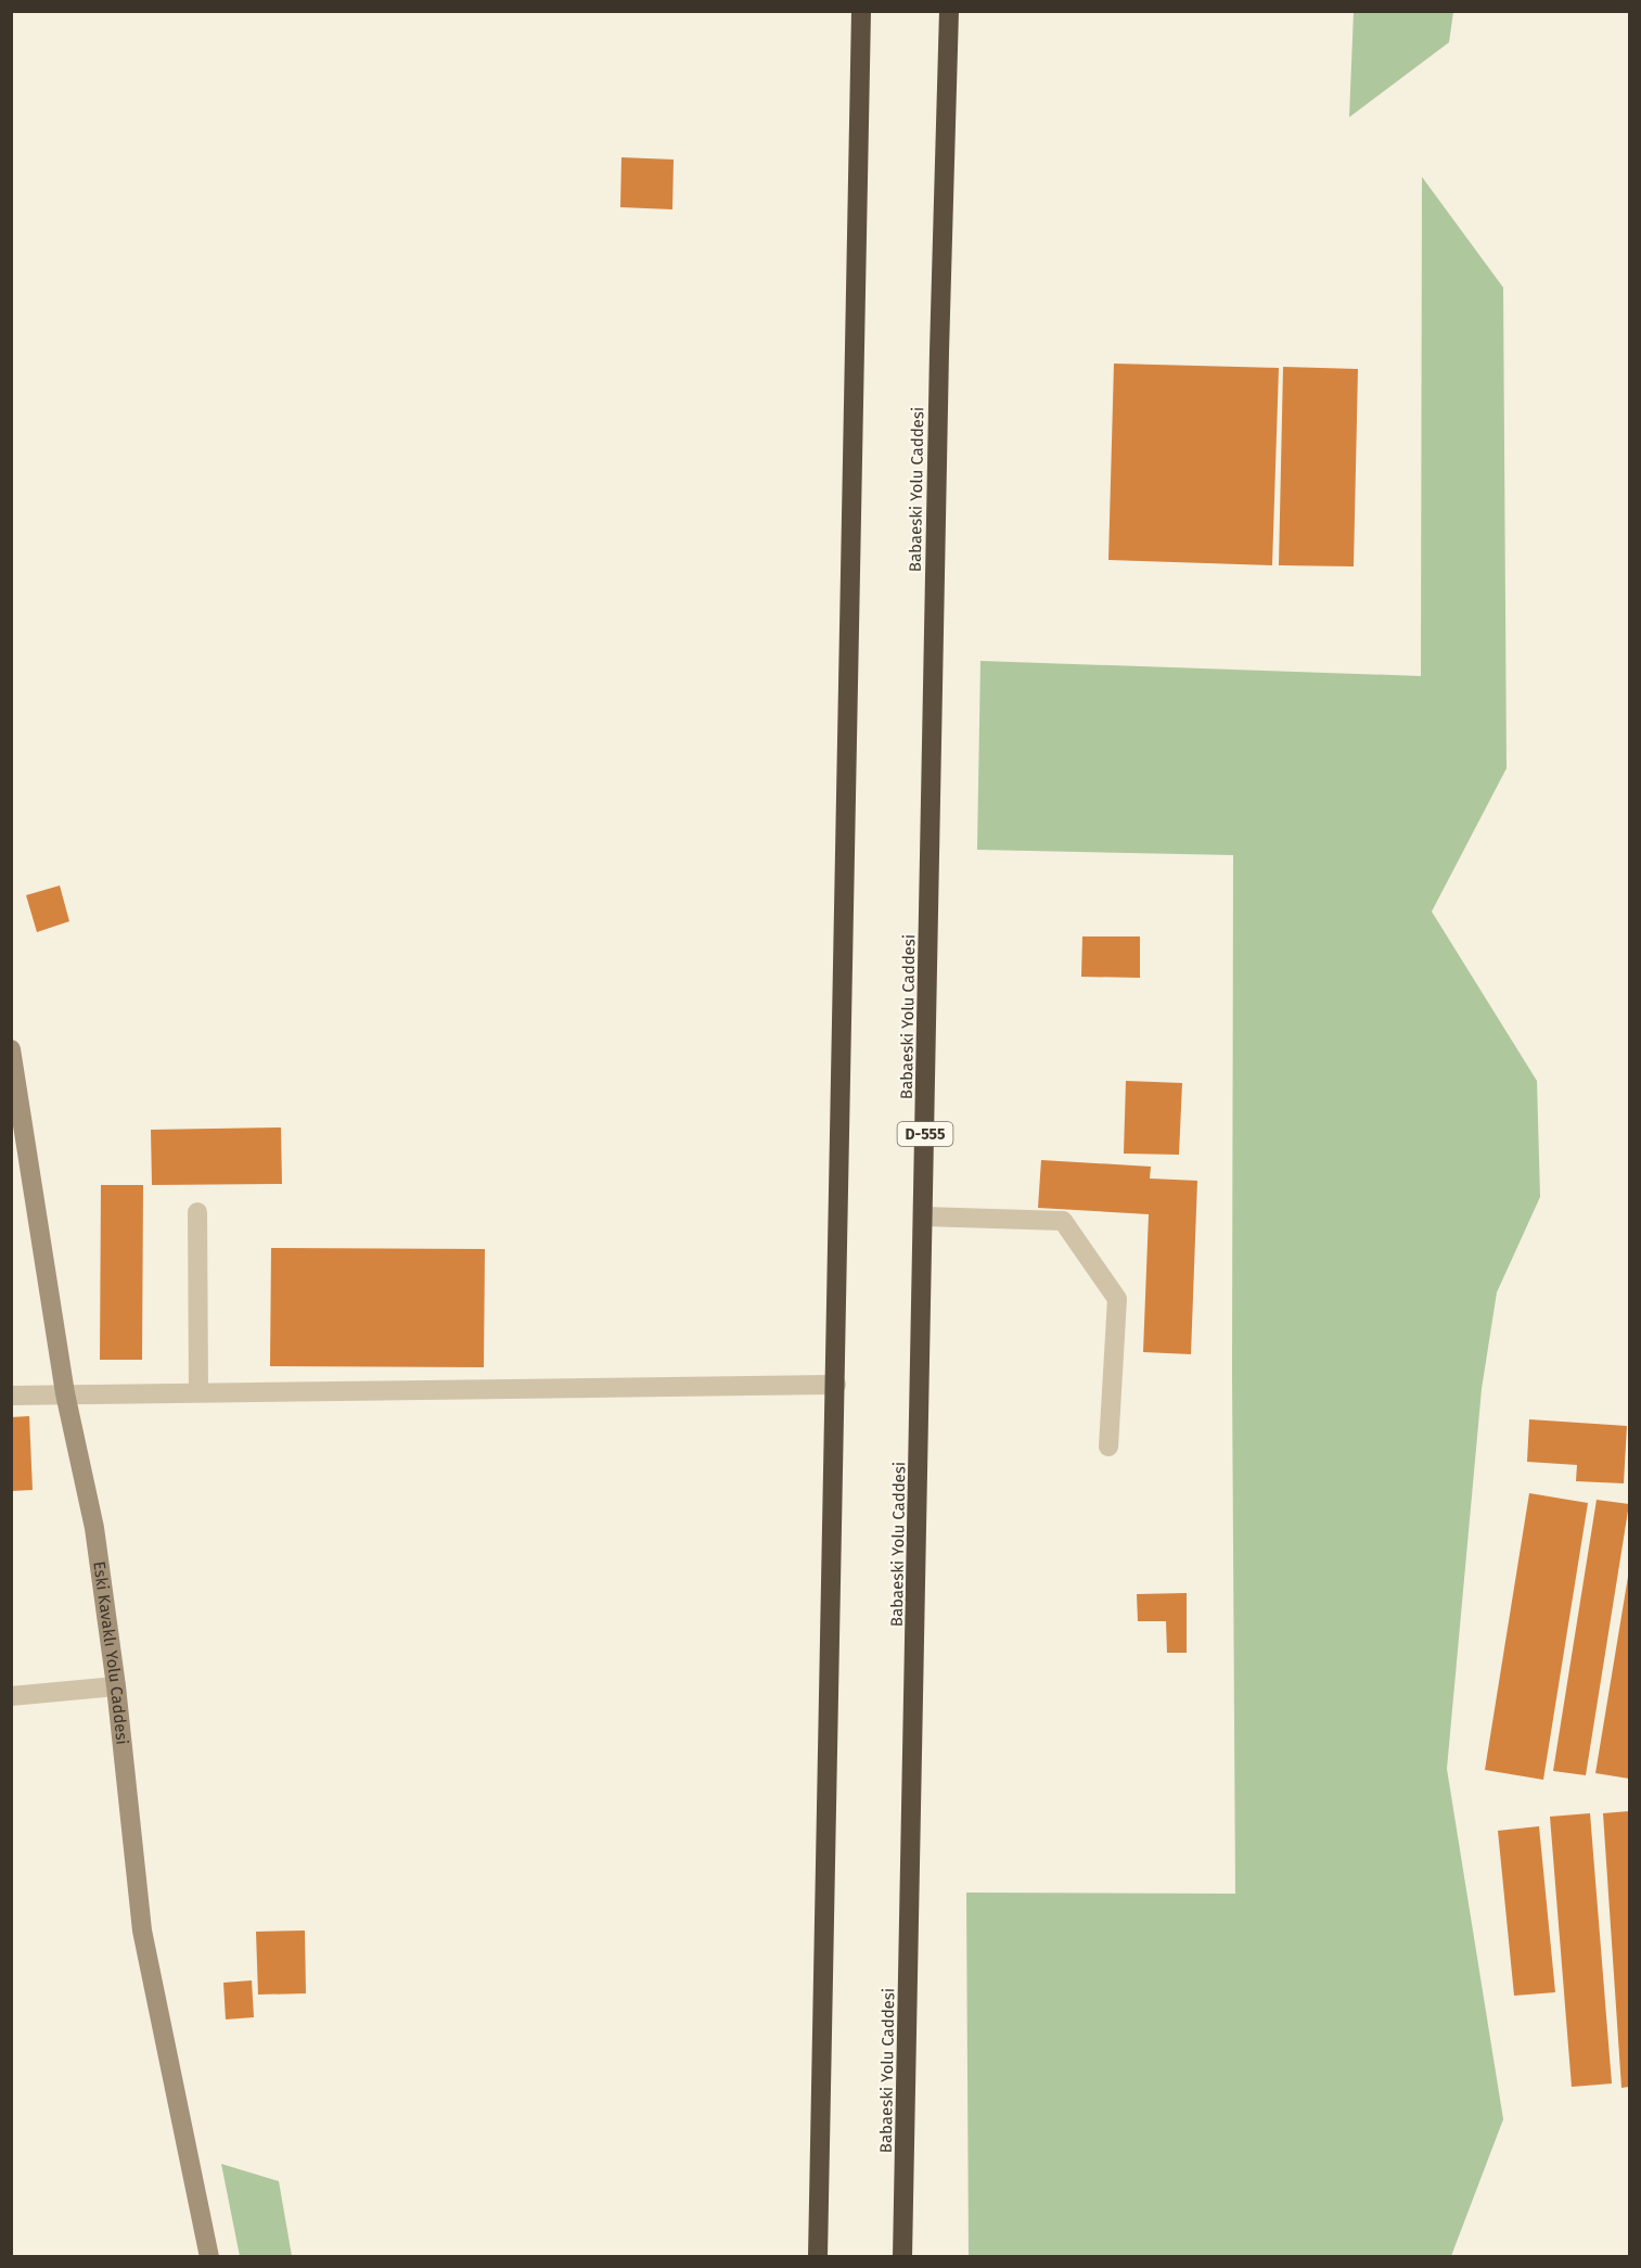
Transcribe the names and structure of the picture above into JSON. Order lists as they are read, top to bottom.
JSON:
{
  "streets": {
    "highway": ["Babaeski Yolu Caddesi", "D-555"],
    "street": ["Eski Kavaklı Yolu Caddesi"]
  }
}
